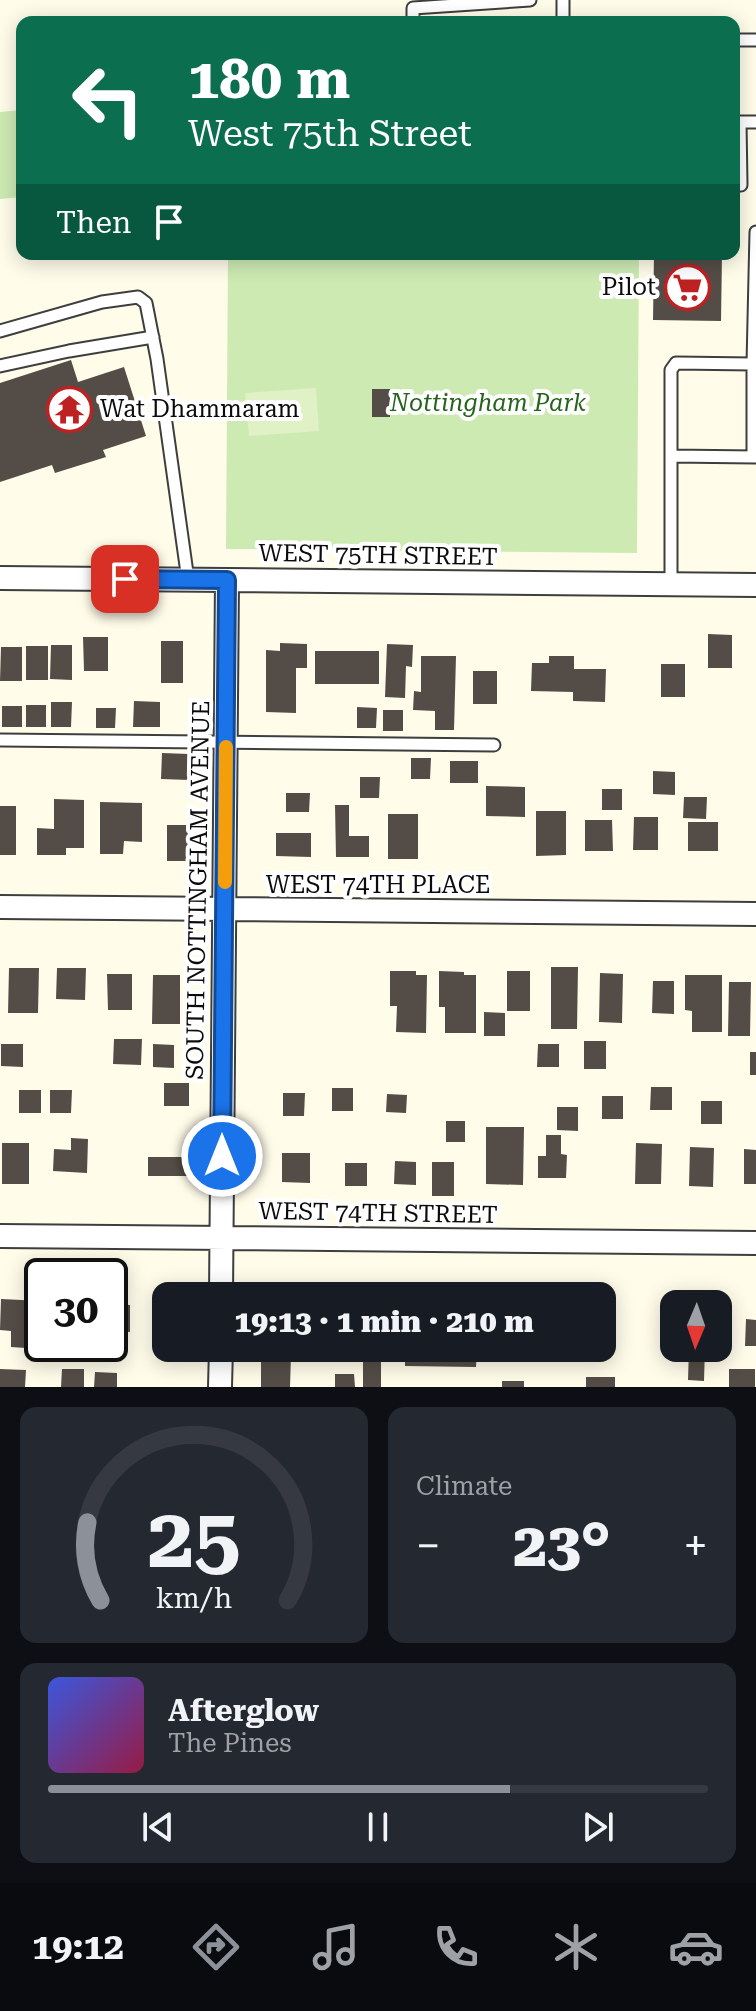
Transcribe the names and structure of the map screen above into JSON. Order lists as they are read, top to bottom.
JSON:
{
  "streets": {
    "street": [
      "WEST 75TH STREET",
      "WEST 74TH PLACE",
      "SOUTH NOTTINGHAM AVENUE",
      "WEST 74TH STREET"
    ]
  },
  "crossings": [
    ["WEST 75TH STREET", "SOUTH NOTTINGHAM AVENUE"],
    ["WEST 74TH PLACE", "SOUTH NOTTINGHAM AVENUE"],
    ["SOUTH NOTTINGHAM AVENUE", "WEST 74TH STREET"]
  ],
  "parks": ["Nottingham Park"],
  "places": {
    "supermarket": ["Pilot"],
    "temple": ["Wat Dhammaram"]
  },
  "north": "bottom",
  "page": {
    "turn": ["180 m", "West 75th Street"],
    "then": "Then",
    "limit": "30",
    "trip": "19:13 · 1 min · 210 m",
    "tile": "Climate",
    "heat": ["−", "23°", "+"],
    "song": ["Afterglow", "The Pines"],
    "tabs": "19:12",
    "gauge": ["25", "km/h"]
  }
}
